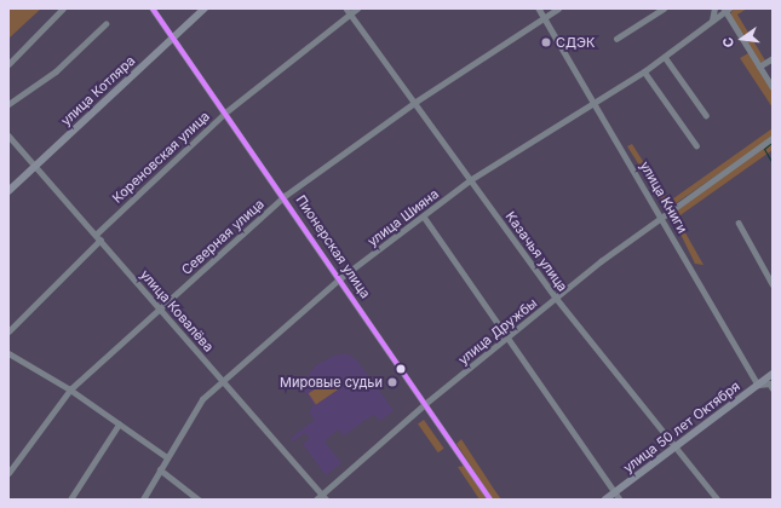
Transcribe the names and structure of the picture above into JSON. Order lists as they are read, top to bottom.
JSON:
{
  "streets": {
    "main road": ["улица Котляра", "улица 50 лет Октября"],
    "street": [
      "Кореновская улица",
      "улица Книги",
      "улица Шияна",
      "Северная улица",
      "Пионерская улица",
      "Казачья улица",
      "улица Ковалёва",
      "улица Дружбы"
    ]
  },
  "crossings": [
    ["улица Котляра", "Пионерская улица"],
    ["улица Котляра", "улица Ковалёва"],
    ["Кореновская улица", "Пионерская улица"],
    ["Кореновская улица", "Казачья улица"],
    ["Кореновская улица", "улица Ковалёва"],
    ["улица Книги", "улица Шияна"],
    ["улица Книги", "Северная улица"],
    ["улица Книги", "улица Дружбы"],
    ["улица Книги", "улица 50 лет Октября"],
    ["улица Шияна", "Пионерская улица"],
    ["улица Шияна", "Казачья улица"],
    ["улица Шияна", "улица Ковалёва"],
    ["Северная улица", "Пионерская улица"],
    ["Северная улица", "Казачья улица"],
    ["Северная улица", "улица Ковалёва"],
    ["Пионерская улица", "улица Дружбы"],
    ["Казачья улица", "улица Дружбы"],
    ["Казачья улица", "улица 50 лет Октября"],
    ["улица Ковалёва", "улица Дружбы"]
  ],
  "places": ["СДЭК", "Мировые судьи"],
  "north": "left"
}
